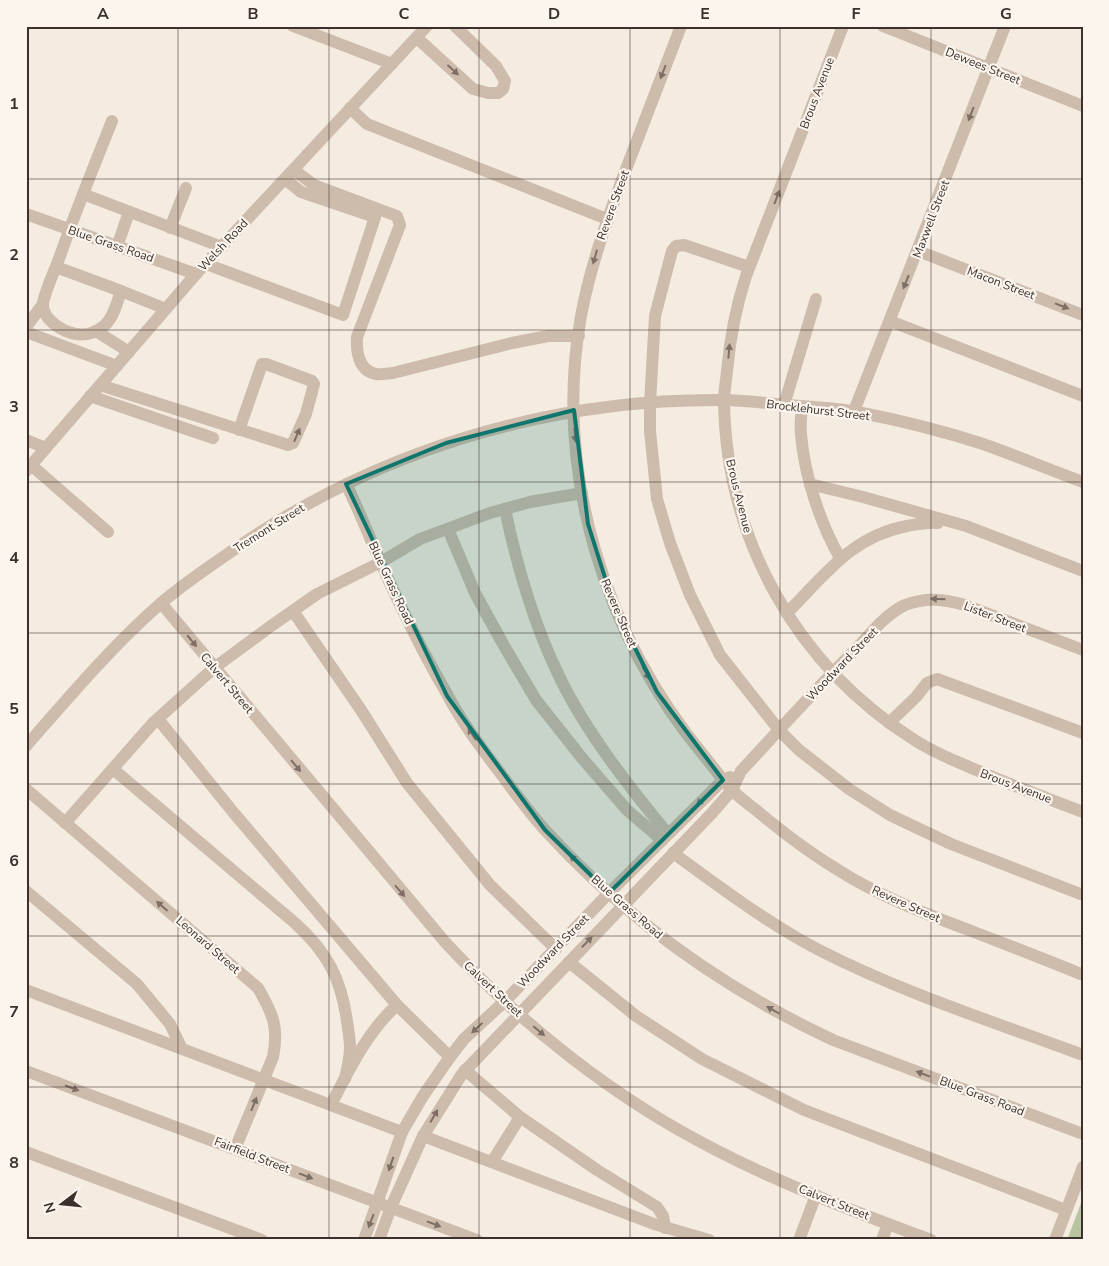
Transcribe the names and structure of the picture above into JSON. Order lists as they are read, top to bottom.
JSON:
{
  "streets": {
    "street": [
      "Dewees Street",
      "Brous Avenue",
      "Revere Street",
      "Maxwell Street",
      "Blue Grass Road",
      "Welsh Road",
      "Macon Street",
      "Brocklehurst Street",
      "Tremont Street",
      "Lister Street",
      "Woodward Street",
      "Calvert Street",
      "Leonard Street",
      "Fairfield Street"
    ]
  },
  "crossings": [
    ["Dewees Street", "Maxwell Street"],
    ["Brous Avenue", "Brocklehurst Street"],
    ["Brous Avenue", "Woodward Street"],
    ["Revere Street", "Brocklehurst Street"],
    ["Revere Street", "Tremont Street"],
    ["Revere Street", "Woodward Street"],
    ["Maxwell Street", "Macon Street"],
    ["Maxwell Street", "Brocklehurst Street"],
    ["Blue Grass Road", "Welsh Road"],
    ["Blue Grass Road", "Tremont Street"],
    ["Blue Grass Road", "Woodward Street"],
    ["Brocklehurst Street", "Tremont Street"],
    ["Tremont Street", "Calvert Street"],
    ["Lister Street", "Woodward Street"],
    ["Woodward Street", "Calvert Street"],
    ["Woodward Street", "Fairfield Street"],
    ["Leonard Street", "Fairfield Street"]
  ],
  "one_way": ["Brous Avenue", "Maxwell Street"],
  "north": "left",
  "grid": {
    "columns": [
      "A",
      "B",
      "C",
      "D",
      "E",
      "F",
      "G"
    ],
    "rows": [
      "1",
      "2",
      "3",
      "4",
      "5",
      "6",
      "7",
      "8"
    ]
  }
}
